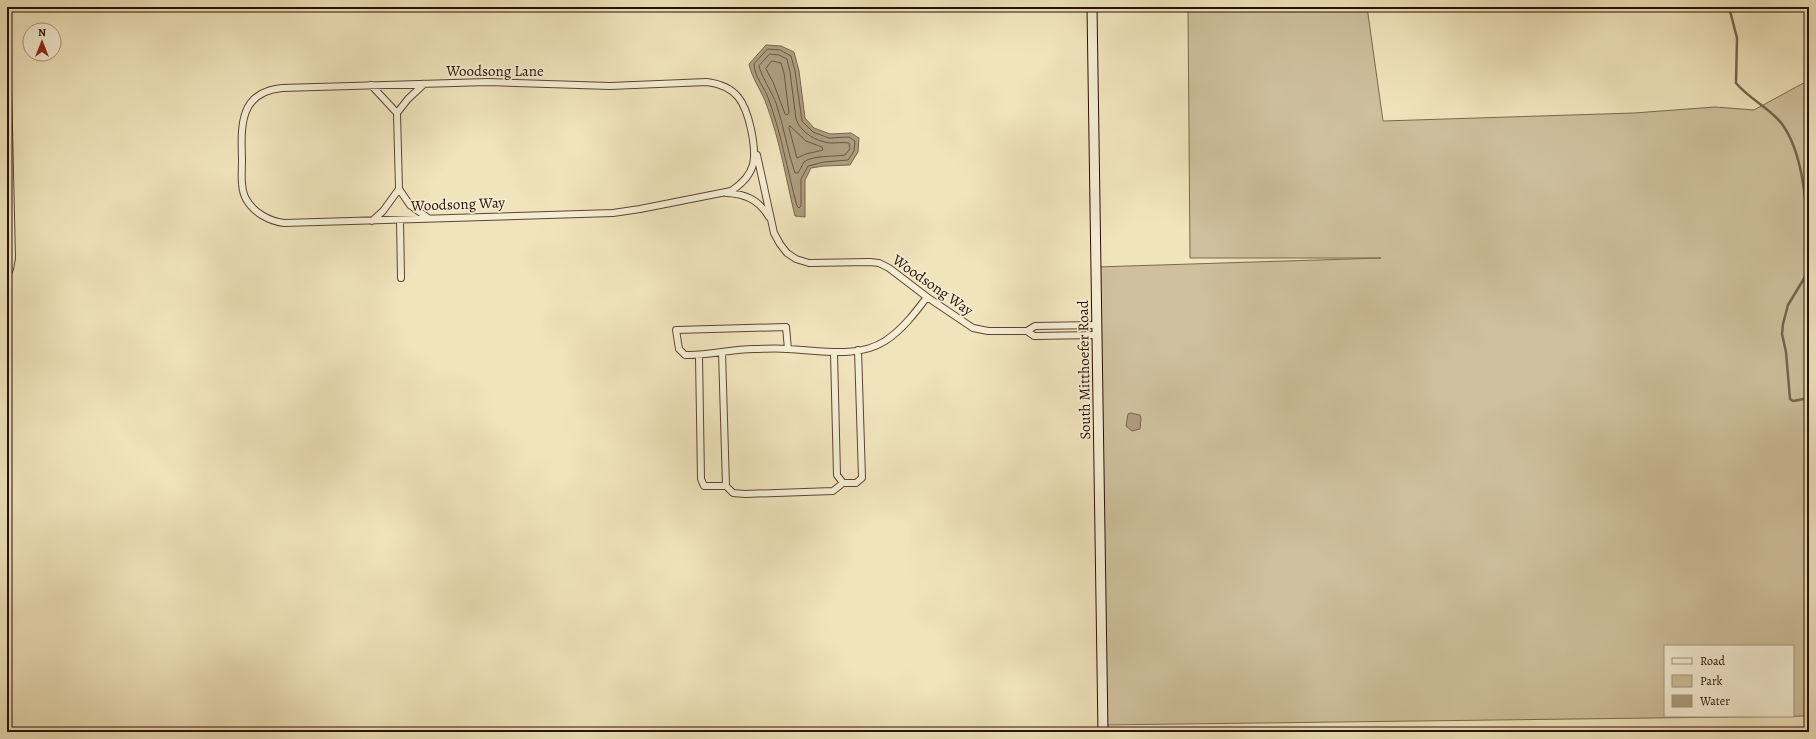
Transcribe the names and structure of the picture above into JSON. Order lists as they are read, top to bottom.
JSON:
{
  "streets": {
    "main road": ["South Mitthoefer Road"],
    "street": ["Woodsong Lane", "Woodsong Way"]
  },
  "crossings": [
    ["Woodsong Lane", "Woodsong Way"],
    ["Woodsong Way", "South Mitthoefer Road"]
  ],
  "legend": ["Road", "Park", "Water"],
  "north": "top"
}
